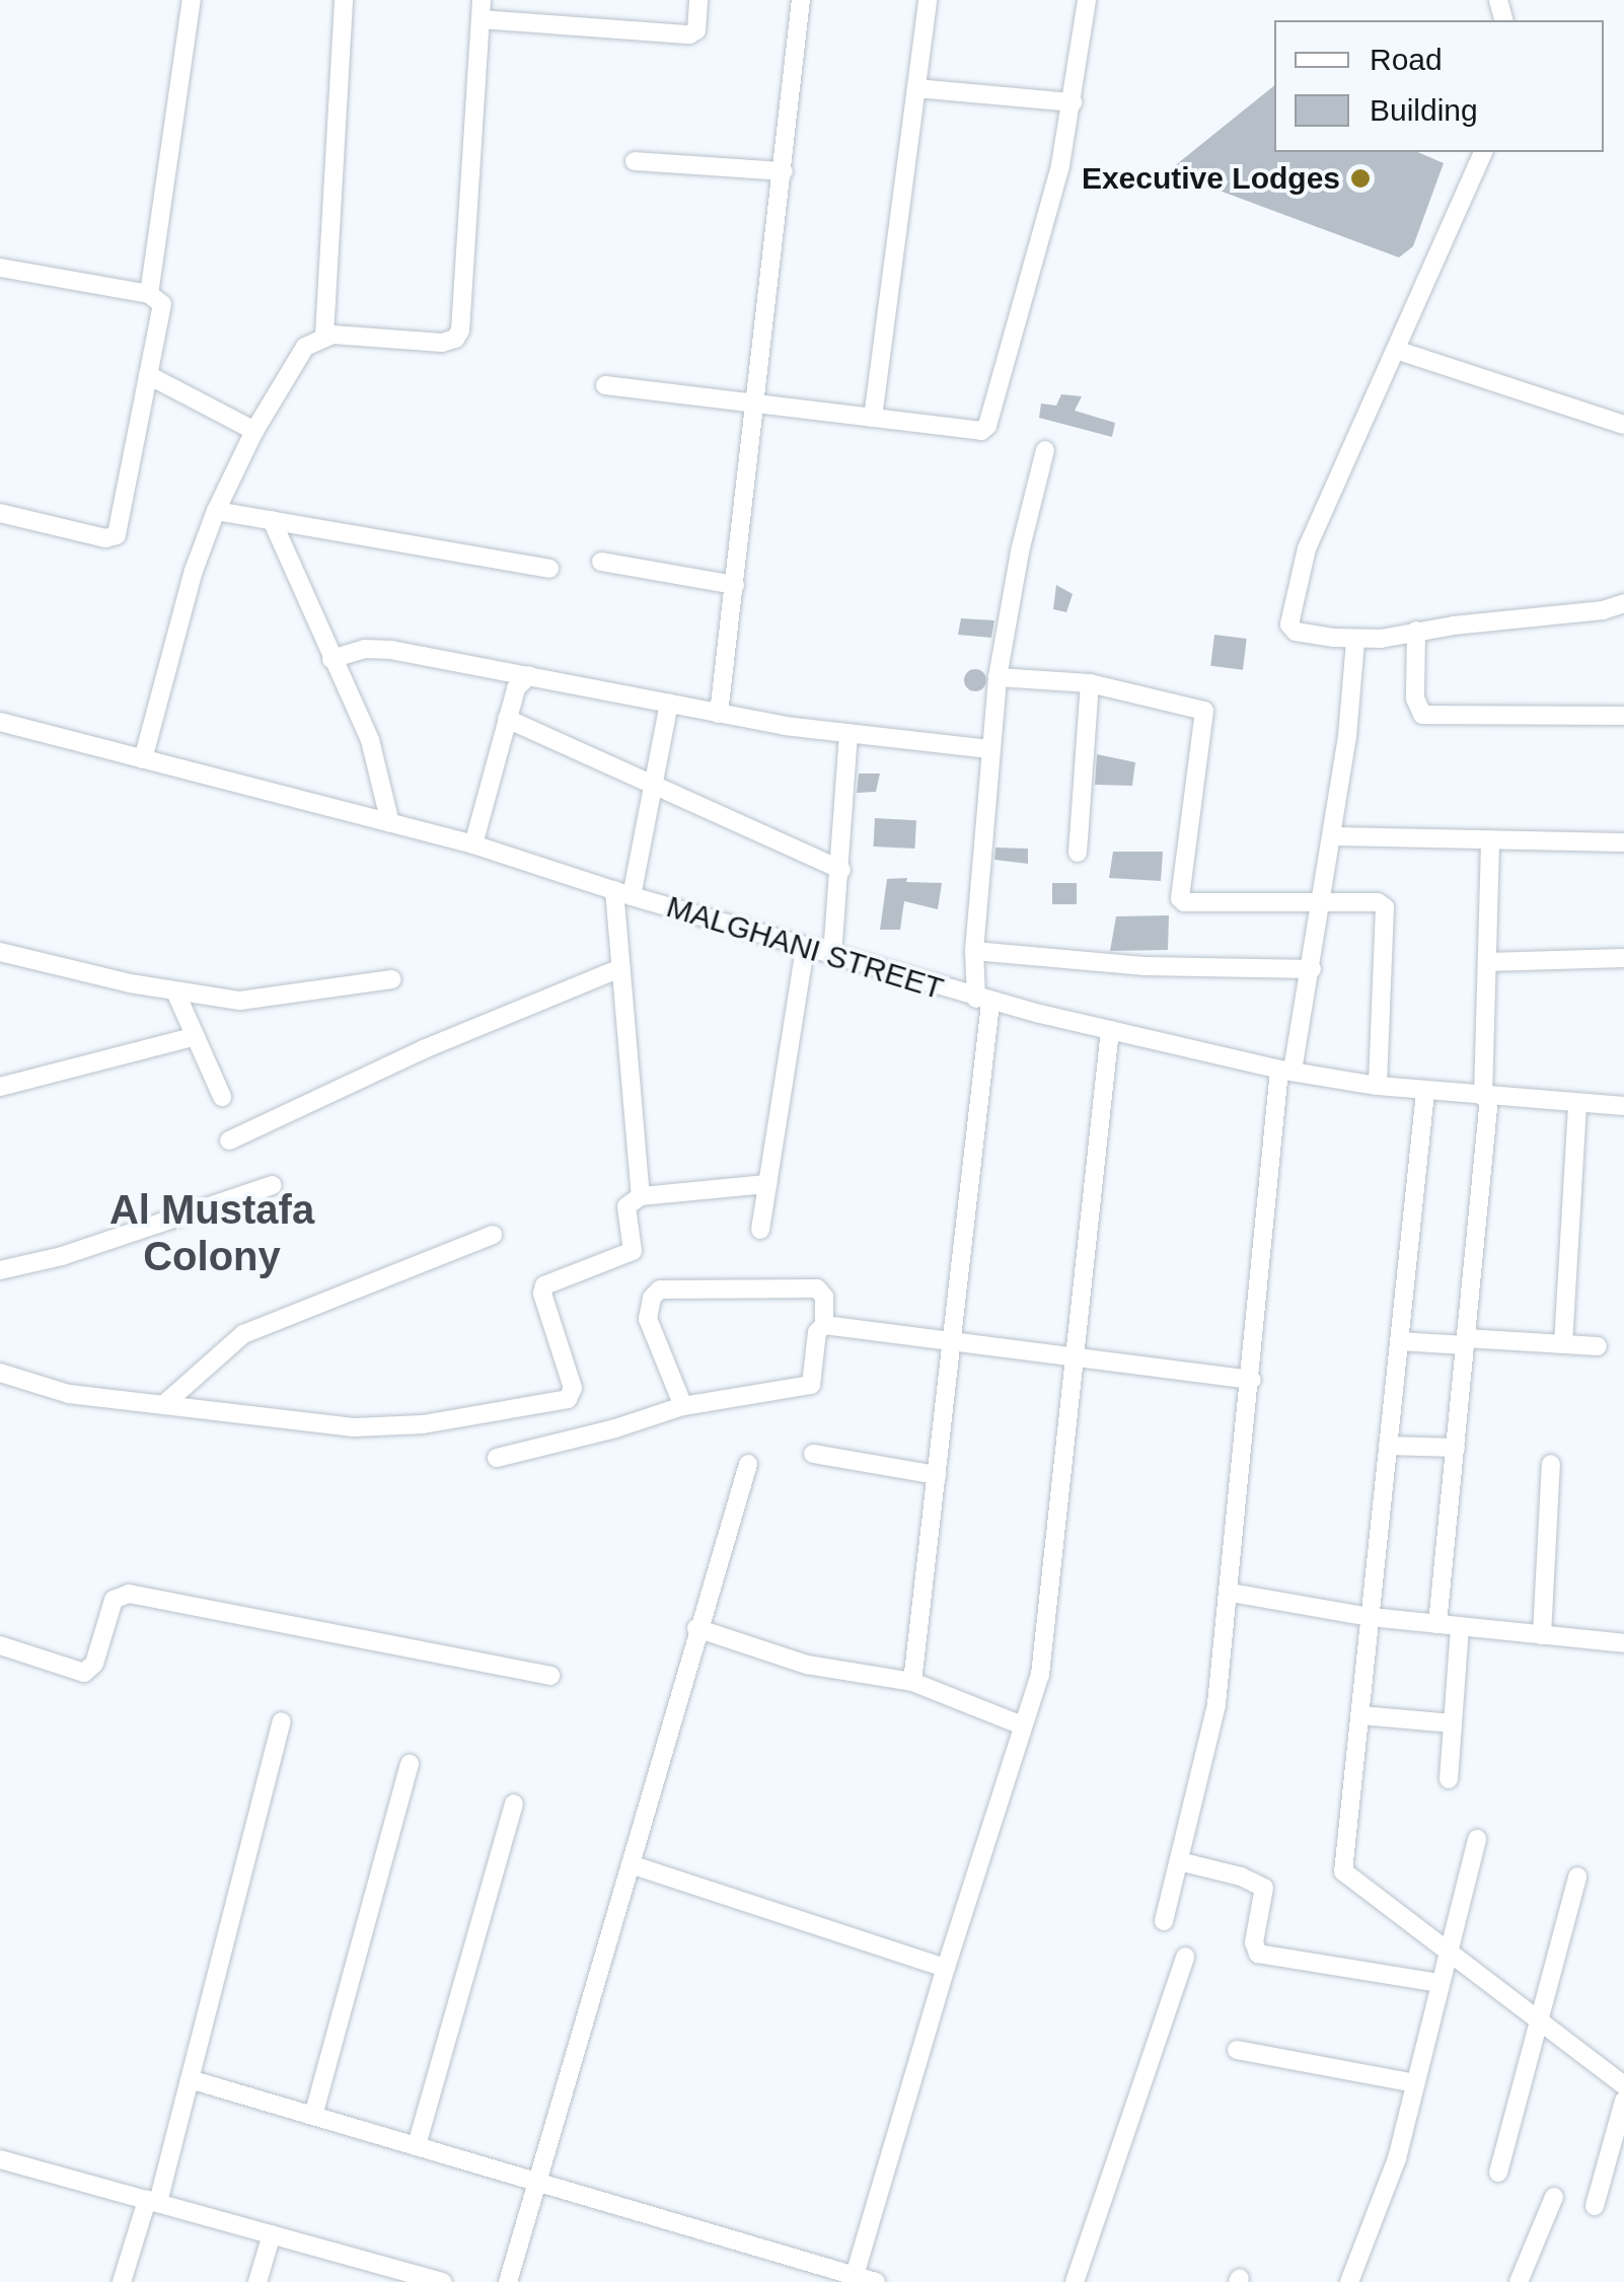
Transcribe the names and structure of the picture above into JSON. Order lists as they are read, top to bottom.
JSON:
{
  "streets": {
    "street": ["MALGHANI STREET"]
  },
  "districts": ["Al Mustafa Colony"],
  "places": ["Executive Lodges"],
  "legend": ["Road", "Building"]
}
